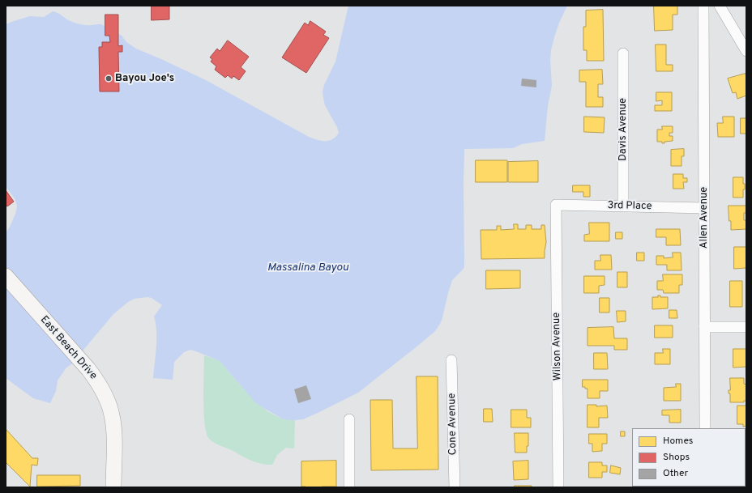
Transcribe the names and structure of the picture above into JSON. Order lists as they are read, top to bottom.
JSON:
{
  "streets": {
    "street": [
      "Davis Avenue",
      "3rd Place",
      "Allen Avenue",
      "Wilson Avenue",
      "East Beach Drive",
      "Cone Avenue"
    ]
  },
  "crossings": [
    ["Davis Avenue", "3rd Place"],
    ["3rd Place", "Allen Avenue"],
    ["3rd Place", "Wilson Avenue"]
  ],
  "water": ["Massalina Bayou"],
  "places": ["Bayou Joe's"],
  "legend": ["Homes", "Shops", "Other"]
}
